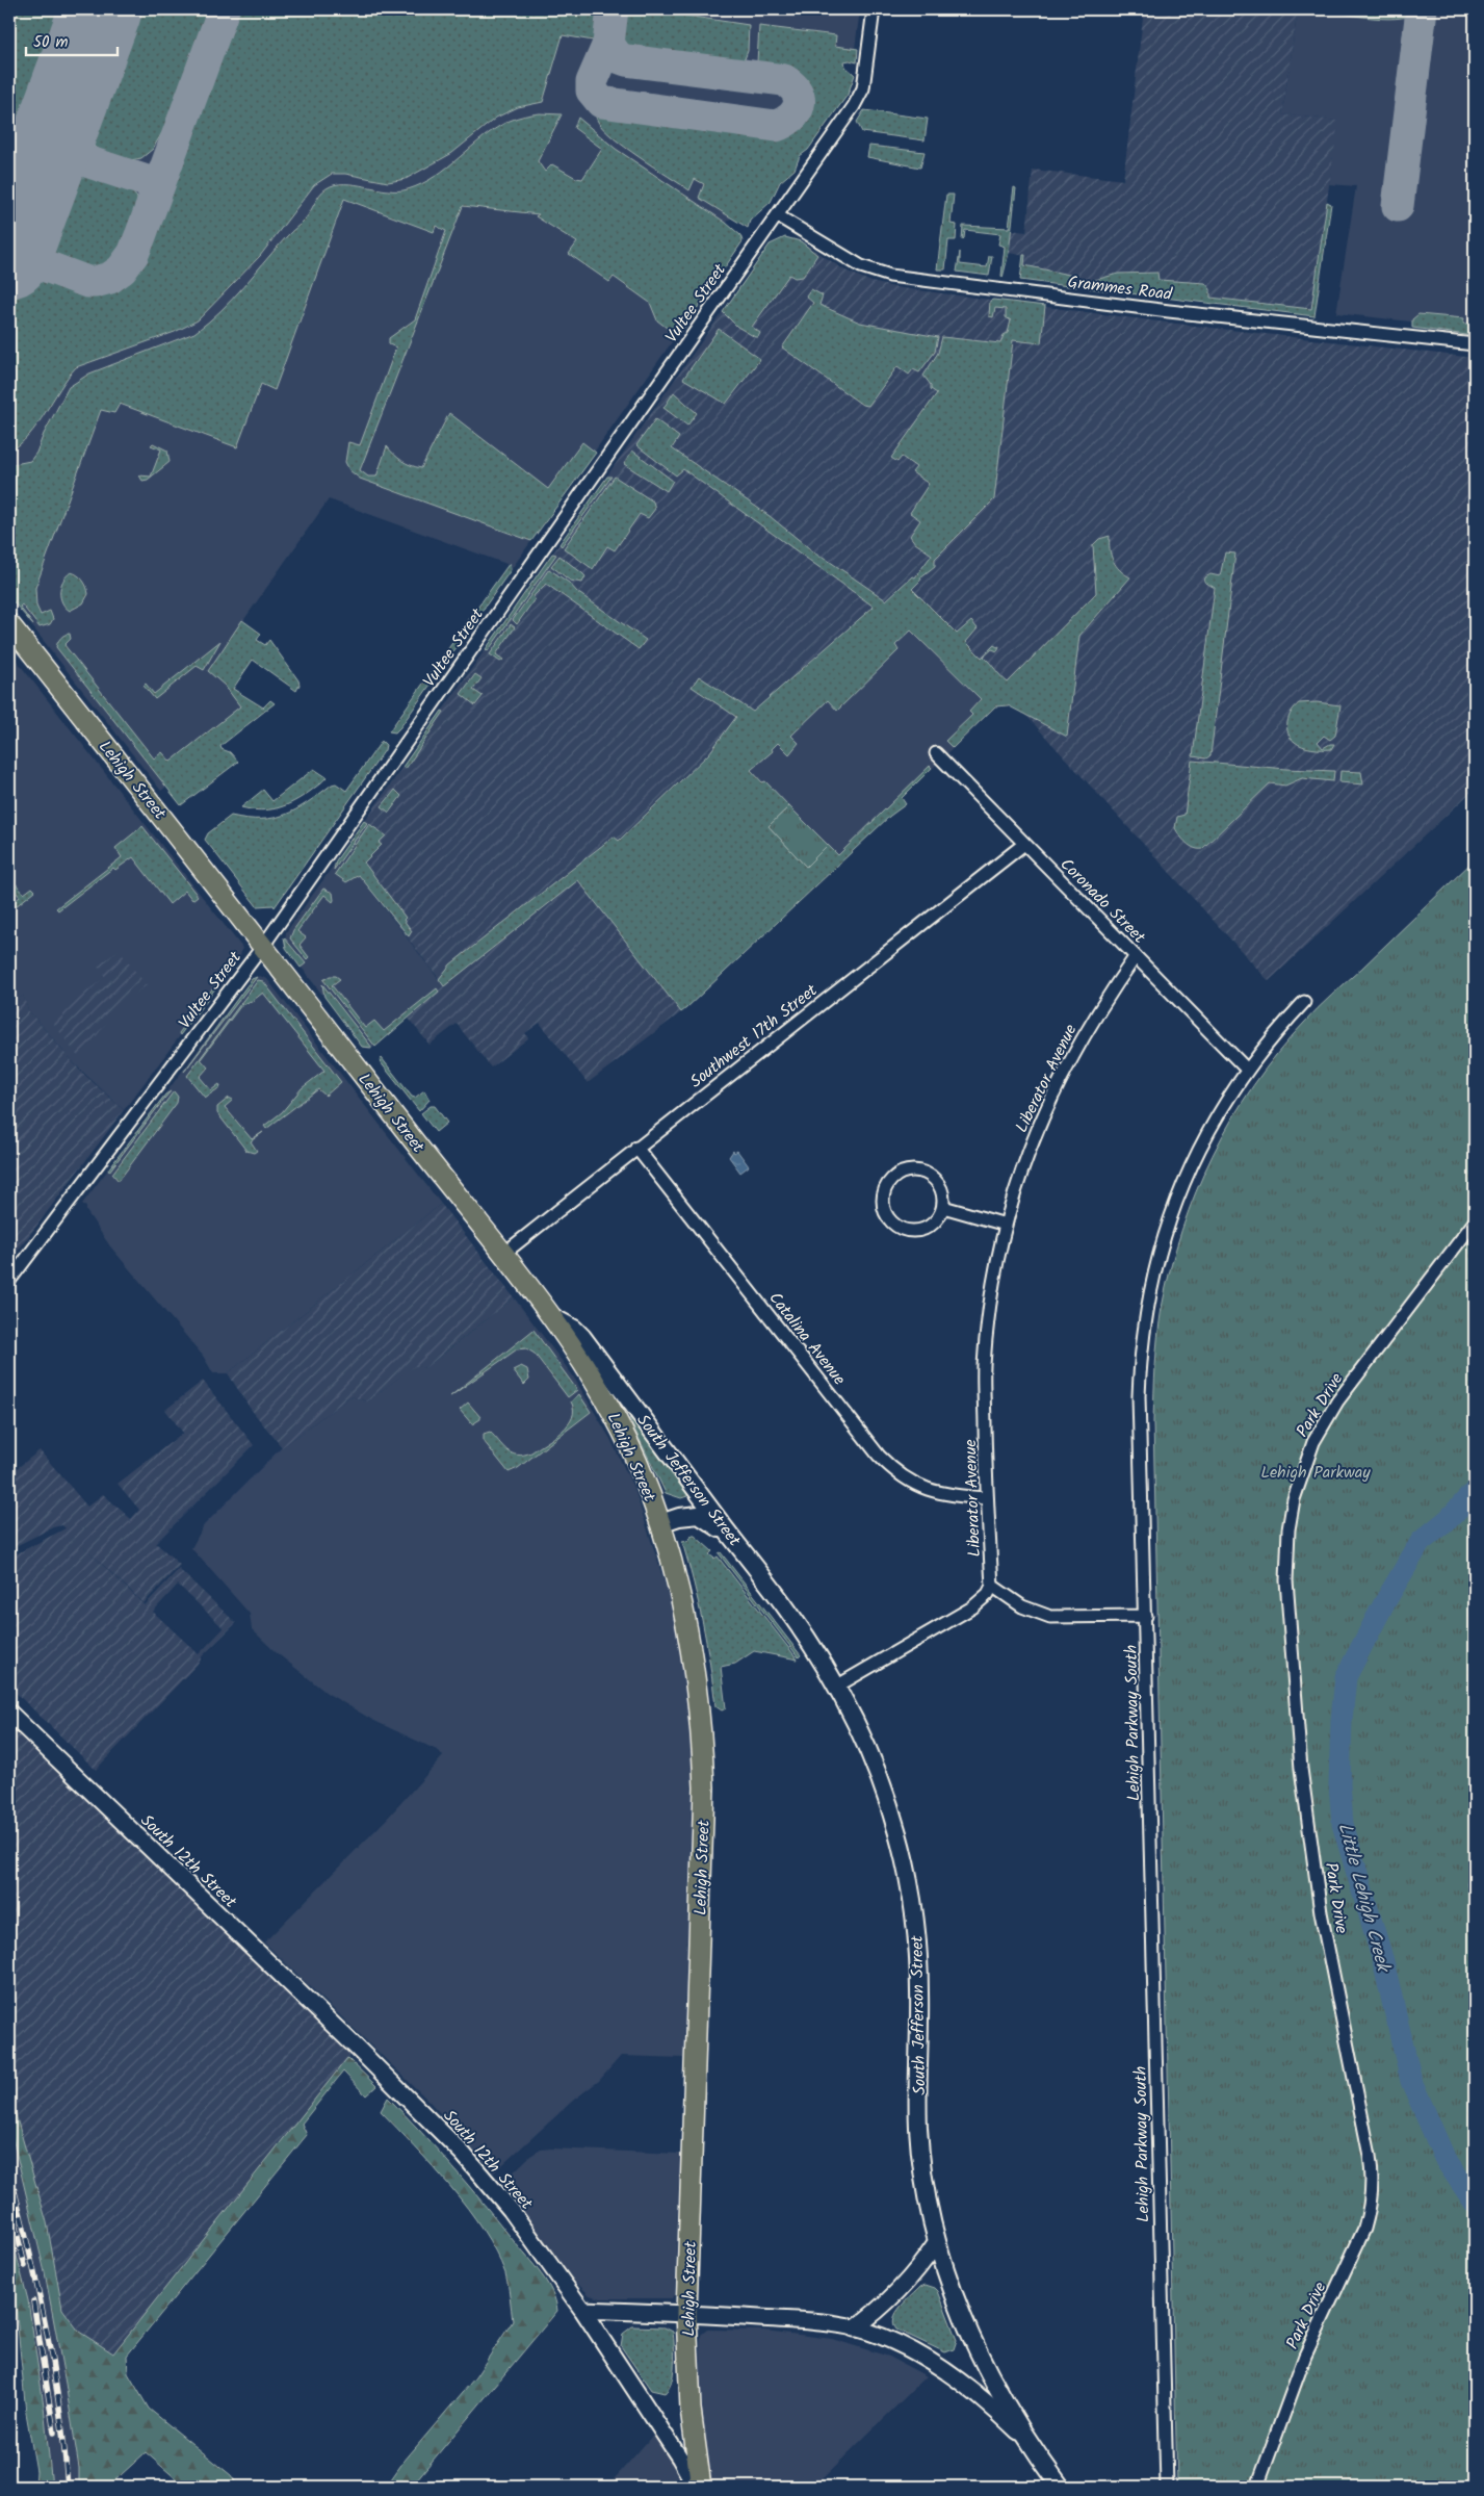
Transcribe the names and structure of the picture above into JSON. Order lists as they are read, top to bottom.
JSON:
{
  "streets": {
    "main road": ["Lehigh Street", "South Jefferson Street"],
    "street": [
      "Grammes Road",
      "Vultee Street",
      "Coronado Street",
      "Southwest 17th Street",
      "Liberator Avenue",
      "Catalina Avenue",
      "Park Drive",
      "Lehigh Parkway South",
      "South 12th Street"
    ]
  },
  "crossings": [
    ["Grammes Road", "Vultee Street"],
    ["Vultee Street", "Lehigh Street"],
    ["Lehigh Street", "Southwest 17th Street"],
    ["Lehigh Street", "South Jefferson Street"],
    ["Coronado Street", "Southwest 17th Street"],
    ["Coronado Street", "Liberator Avenue"],
    ["Coronado Street", "Lehigh Parkway South"],
    ["Southwest 17th Street", "Catalina Avenue"],
    ["Liberator Avenue", "Catalina Avenue"]
  ],
  "water": ["Little Lehigh Creek"],
  "parks": ["Lehigh Parkway"],
  "scale_bar": "50 m"
}
